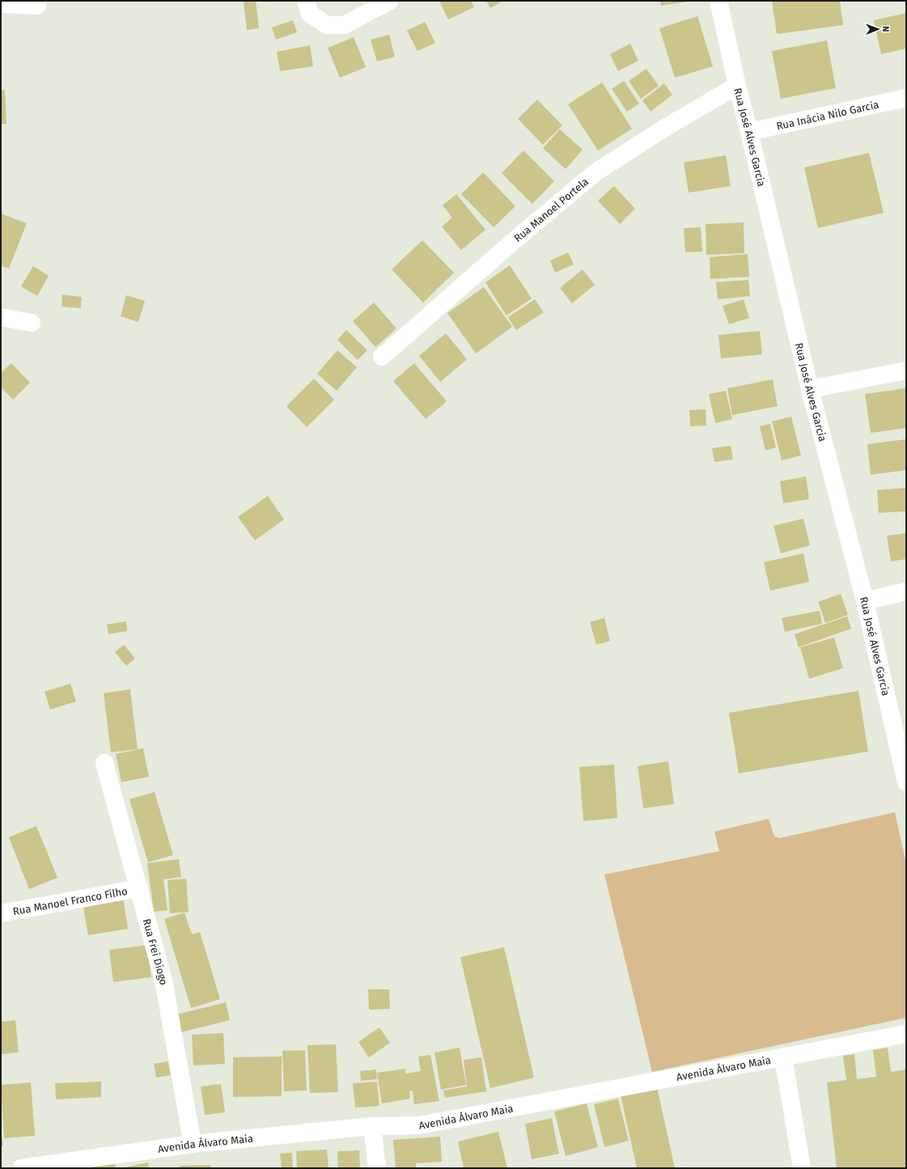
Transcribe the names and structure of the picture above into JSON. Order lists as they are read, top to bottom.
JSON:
{
  "streets": {
    "street": [
      "Rua Inácia Nilo Garcia",
      "Rua José Alves Garcia",
      "Rua Manoel Portela",
      "Rua Manoel Franco Filho",
      "Rua Frei Diogo",
      "Avenida Álvaro Maia"
    ]
  },
  "crossings": [
    ["Rua Inácia Nilo Garcia", "Rua José Alves Garcia"],
    ["Rua José Alves Garcia", "Rua Manoel Portela"],
    ["Rua Manoel Franco Filho", "Rua Frei Diogo"],
    ["Rua Frei Diogo", "Avenida Álvaro Maia"]
  ],
  "north": "right"
}
